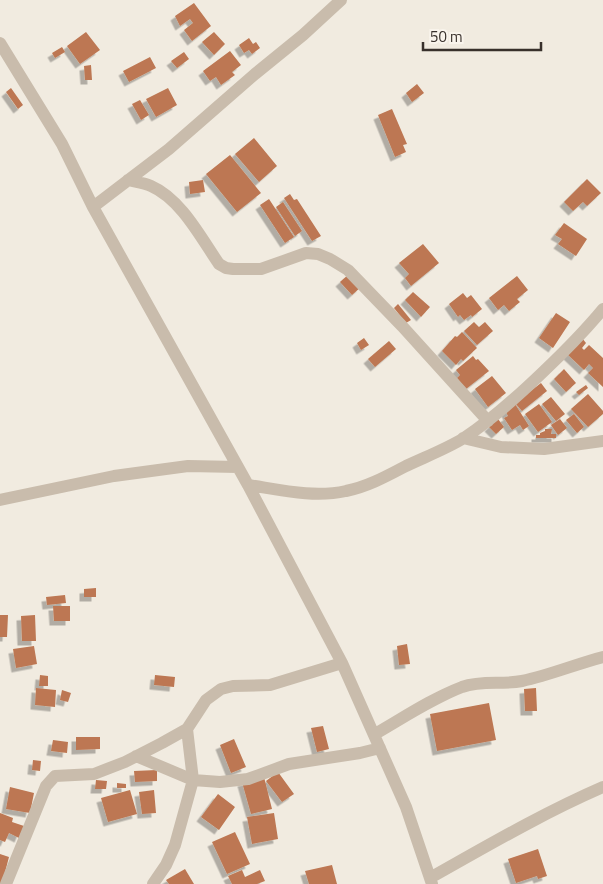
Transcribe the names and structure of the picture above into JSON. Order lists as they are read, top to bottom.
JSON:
{
  "scale_bar": "50 m"
}
